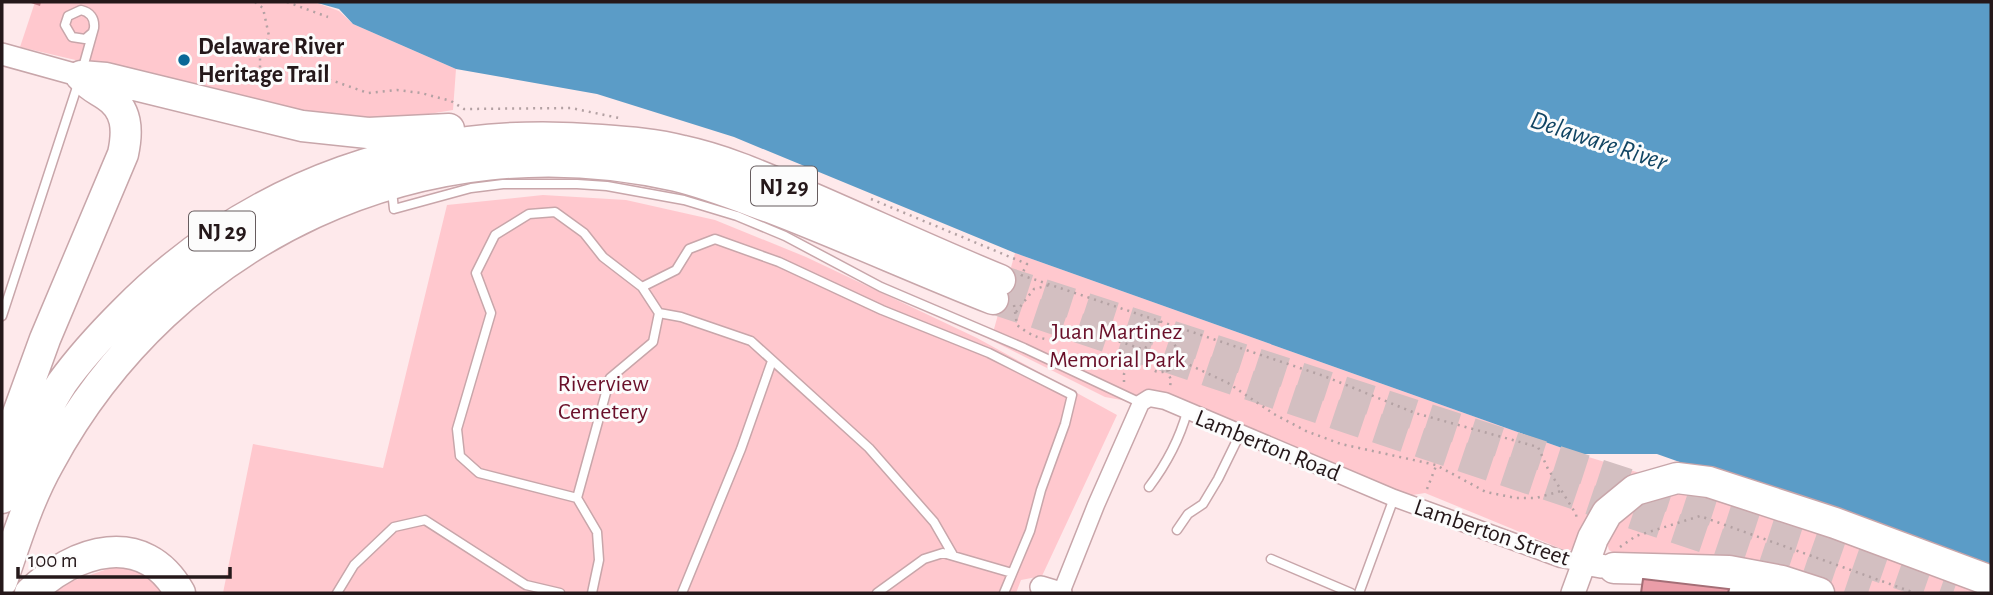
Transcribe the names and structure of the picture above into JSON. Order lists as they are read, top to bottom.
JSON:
{
  "streets": {
    "highway": ["NJ 29"],
    "main road": ["Lamberton Street"],
    "street": ["Lamberton Road"]
  },
  "crossings": [
    ["Lamberton Road", "Lamberton Street"]
  ],
  "water": ["Delaware River"],
  "parks": ["Juan Martinez Memorial Park", "Riverview Cemetery"],
  "places": ["Delaware River Heritage Trail"],
  "scale_bar": "100 m"
}
